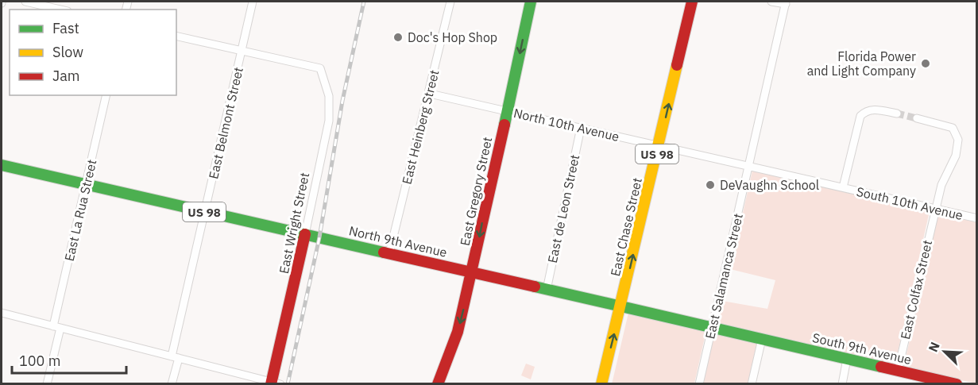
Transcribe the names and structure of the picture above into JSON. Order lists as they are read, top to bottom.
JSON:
{
  "streets": {
    "main road": [
      "US 98",
      "East Gregory Street",
      "East Wright Street",
      "East Chase Street",
      "North 9th Avenue",
      "South 9th Avenue"
    ],
    "street": [
      "East Belmont Street",
      "North 10th Avenue",
      "East Heinberg Street",
      "South 10th Avenue",
      "East de Leon Street",
      "East La Rua Street",
      "East Salamanca Street",
      "East Colfax Street"
    ]
  },
  "crossings": [
    ["East Belmont Street", "East Wright Street"],
    ["East Belmont Street", "North 9th Avenue"],
    ["North 10th Avenue", "East Heinberg Street"],
    ["North 10th Avenue", "East Gregory Street"],
    ["North 10th Avenue", "South 10th Avenue"],
    ["North 10th Avenue", "East de Leon Street"],
    ["North 10th Avenue", "East Chase Street"],
    ["North 10th Avenue", "East Salamanca Street"],
    ["East Heinberg Street", "North 9th Avenue"],
    ["East Gregory Street", "North 9th Avenue"],
    ["South 10th Avenue", "East Colfax Street"],
    ["East de Leon Street", "North 9th Avenue"],
    ["East La Rua Street", "North 9th Avenue"],
    ["East Wright Street", "North 9th Avenue"],
    ["East Chase Street", "North 9th Avenue"],
    ["North 9th Avenue", "East Salamanca Street"],
    ["North 9th Avenue", "South 9th Avenue"],
    ["East Colfax Street", "South 9th Avenue"]
  ],
  "one_way": ["East Gregory Street", "East Chase Street"],
  "places": ["Doc's Hop Shop", "Florida Power and Light Company", "DeVaughn School"],
  "legend": ["Fast", "Slow", "Jam"],
  "scale_bar": "100 m",
  "north": "top left"
}
